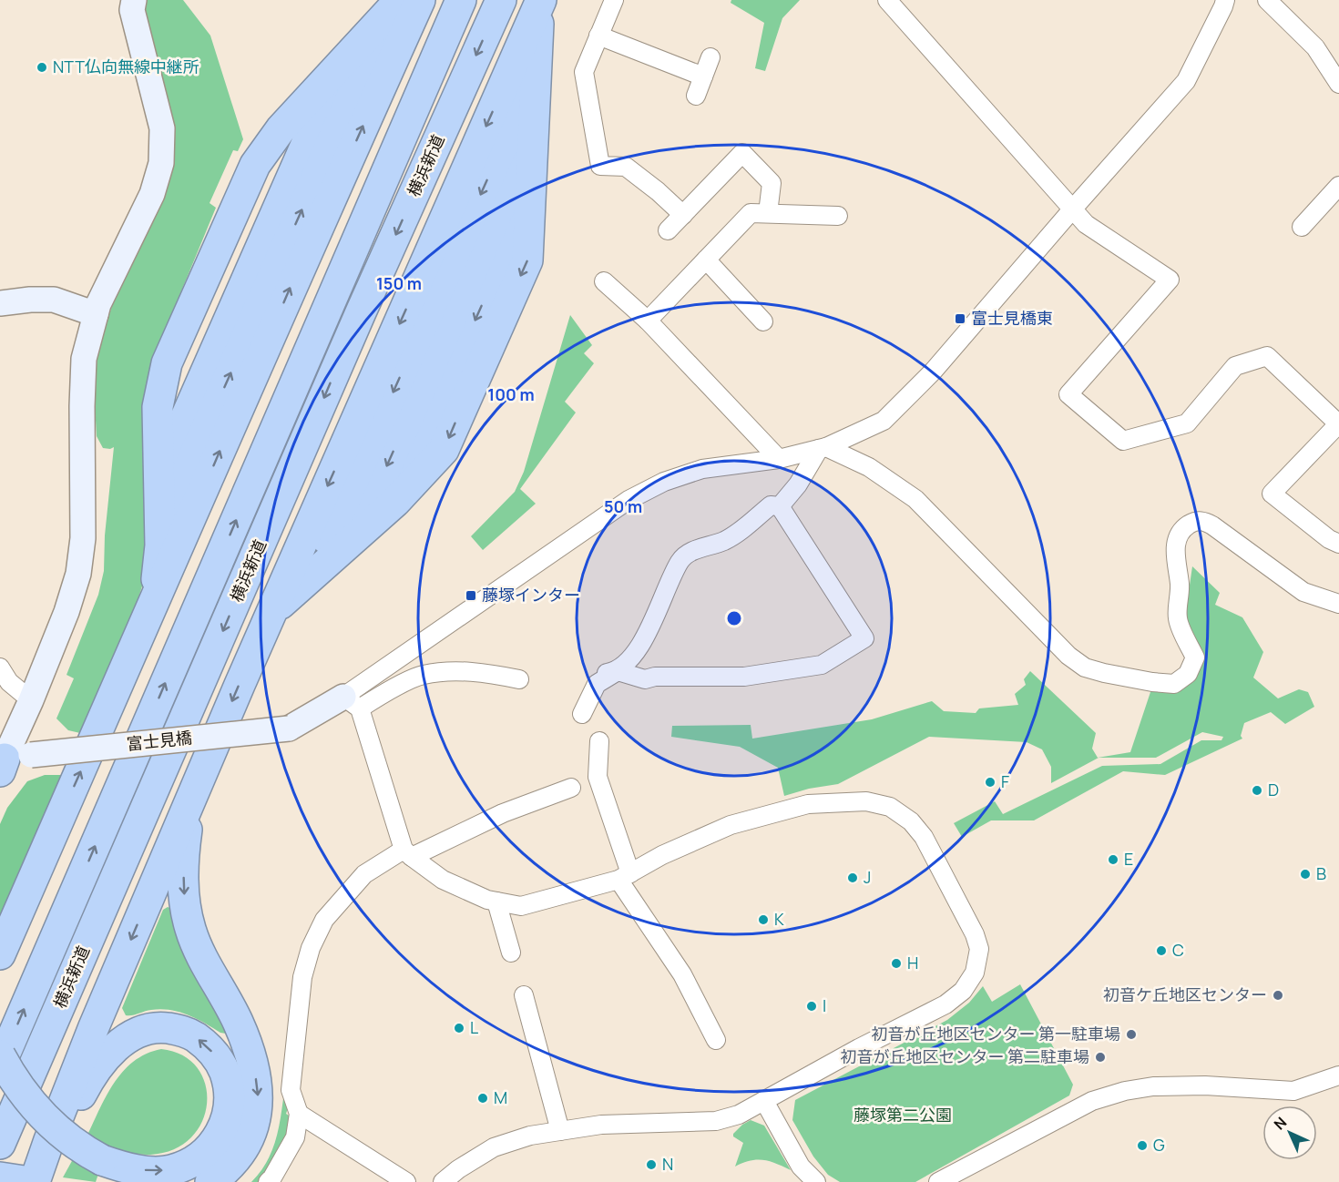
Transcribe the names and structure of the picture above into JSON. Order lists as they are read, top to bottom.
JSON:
{
  "streets": {
    "highway": ["横浜新道"],
    "street": ["富士見橋"]
  },
  "parks": ["藤塚第二公園"],
  "places": {
    "other": [
      "NTT仏向無線中継所",
      "F",
      "D",
      "E",
      "B",
      "J",
      "K",
      "C",
      "H",
      "初音ケ丘地区センター",
      "I",
      "L",
      "初音が丘地区センター 第一駐車場",
      "初音が丘地区センター 第二駐車場",
      "M",
      "G",
      "N"
    ],
    "transit": ["富士見橋東", "藤塚インター"]
  },
  "north": "top left",
  "rings": ["150 m", "100 m", "50 m"]
}
